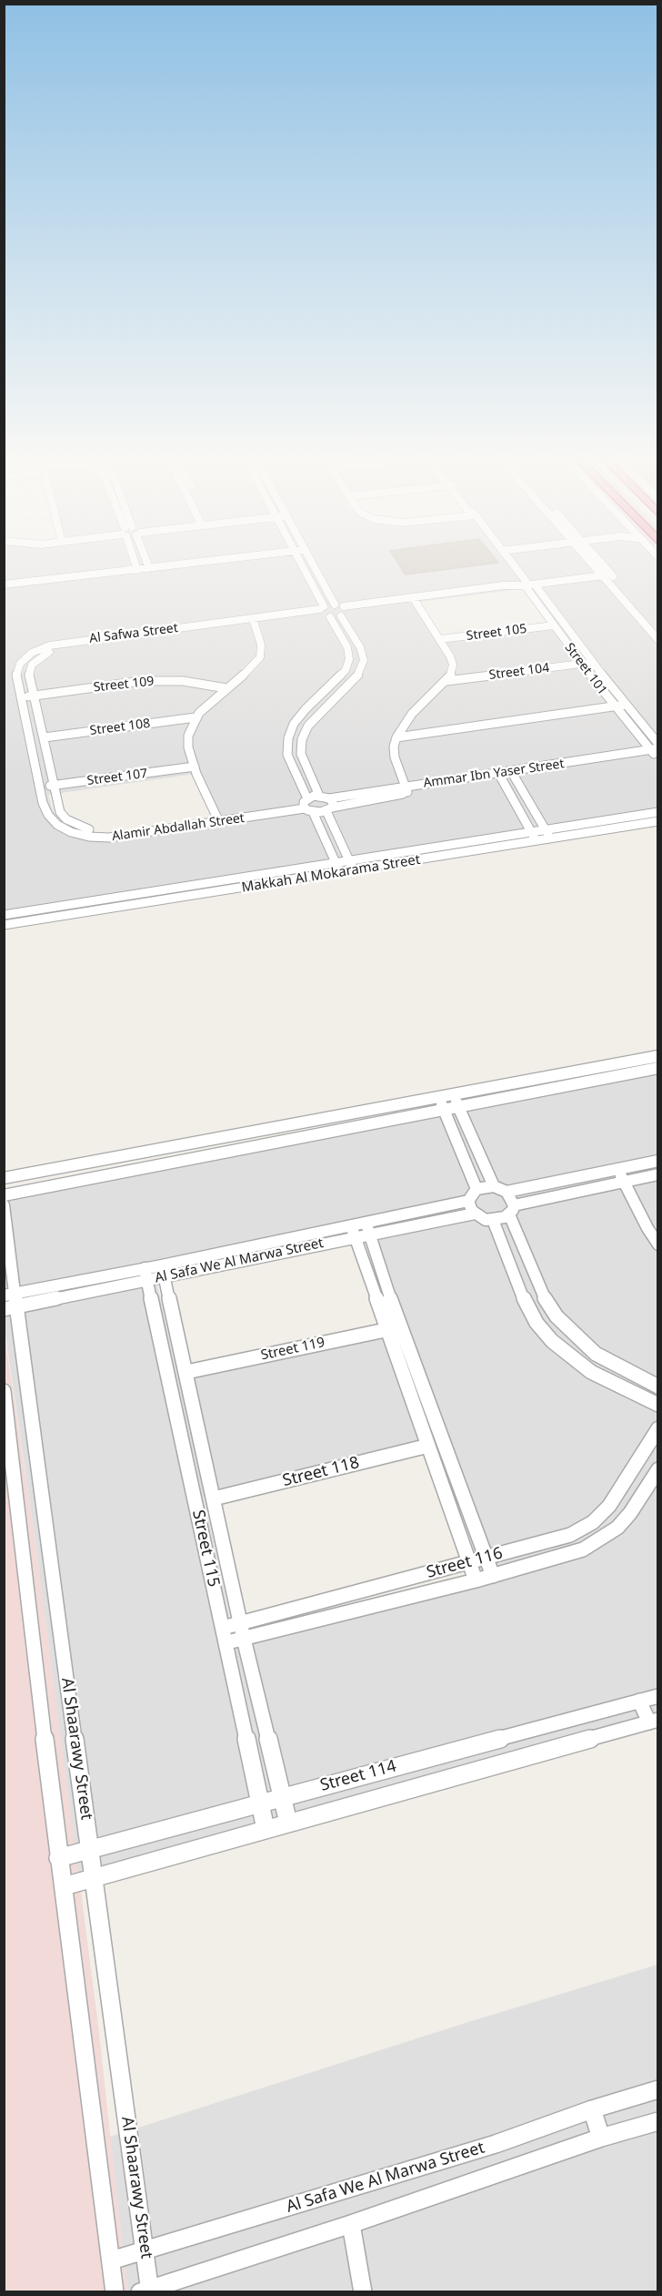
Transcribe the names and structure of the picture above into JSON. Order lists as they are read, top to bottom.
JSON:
{
  "streets": {
    "street": [
      "Street 105",
      "Al Safwa Street",
      "Street 101",
      "Street 104",
      "Street 109",
      "Street 108",
      "Ammar Ibn Yaser Street",
      "Street 107",
      "Alamir Abdallah Street",
      "Makkah Al Mokarama Street",
      "Al Safa We Al Marwa Street",
      "Street 119",
      "Street 118",
      "Street 115",
      "Street 116",
      "Al Shaarawy Street",
      "Street 114"
    ]
  },
  "crossings": [
    ["Street 105", "Street 101"],
    ["Al Safwa Street", "Street 109"],
    ["Al Safwa Street", "Alamir Abdallah Street"],
    ["Street 101", "Street 104"],
    ["Street 101", "Ammar Ibn Yaser Street"],
    ["Street 109", "Alamir Abdallah Street"],
    ["Street 108", "Alamir Abdallah Street"],
    ["Ammar Ibn Yaser Street", "Alamir Abdallah Street"],
    ["Street 107", "Alamir Abdallah Street"],
    ["Al Safa We Al Marwa Street", "Street 115"],
    ["Al Safa We Al Marwa Street", "Al Shaarawy Street"],
    ["Street 119", "Street 115"],
    ["Street 118", "Street 115"],
    ["Street 115", "Street 116"],
    ["Street 115", "Street 114"],
    ["Al Shaarawy Street", "Street 114"]
  ]
}
